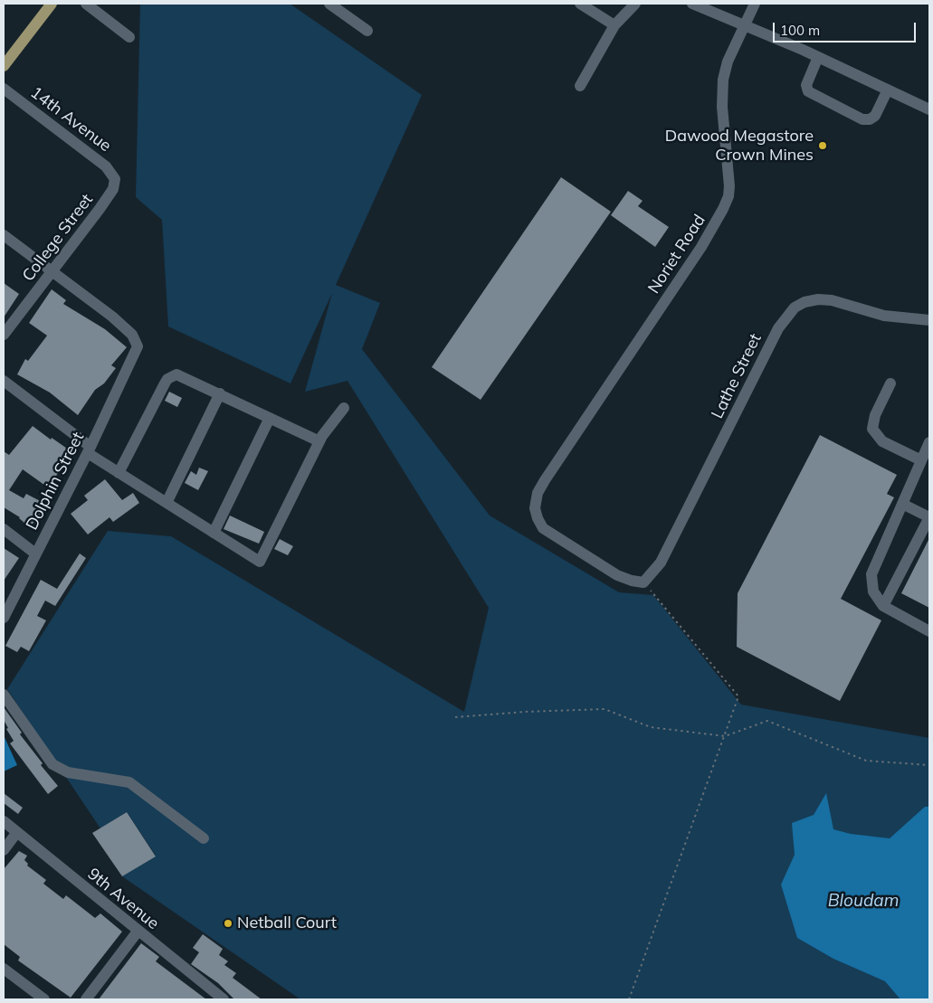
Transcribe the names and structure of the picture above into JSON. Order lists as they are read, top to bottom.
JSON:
{
  "streets": {
    "street": [
      "14th Avenue",
      "College Street",
      "Noriet Road",
      "Lathe Street",
      "Dolphin Street",
      "9th Avenue"
    ]
  },
  "crossings": [
    ["14th Avenue", "College Street"],
    ["College Street", "Dolphin Street"],
    ["Noriet Road", "Lathe Street"]
  ],
  "water": ["Bloudam"],
  "places": ["Dawood Megastore Crown Mines", "Netball Court"],
  "scale_bar": "100 m"
}
